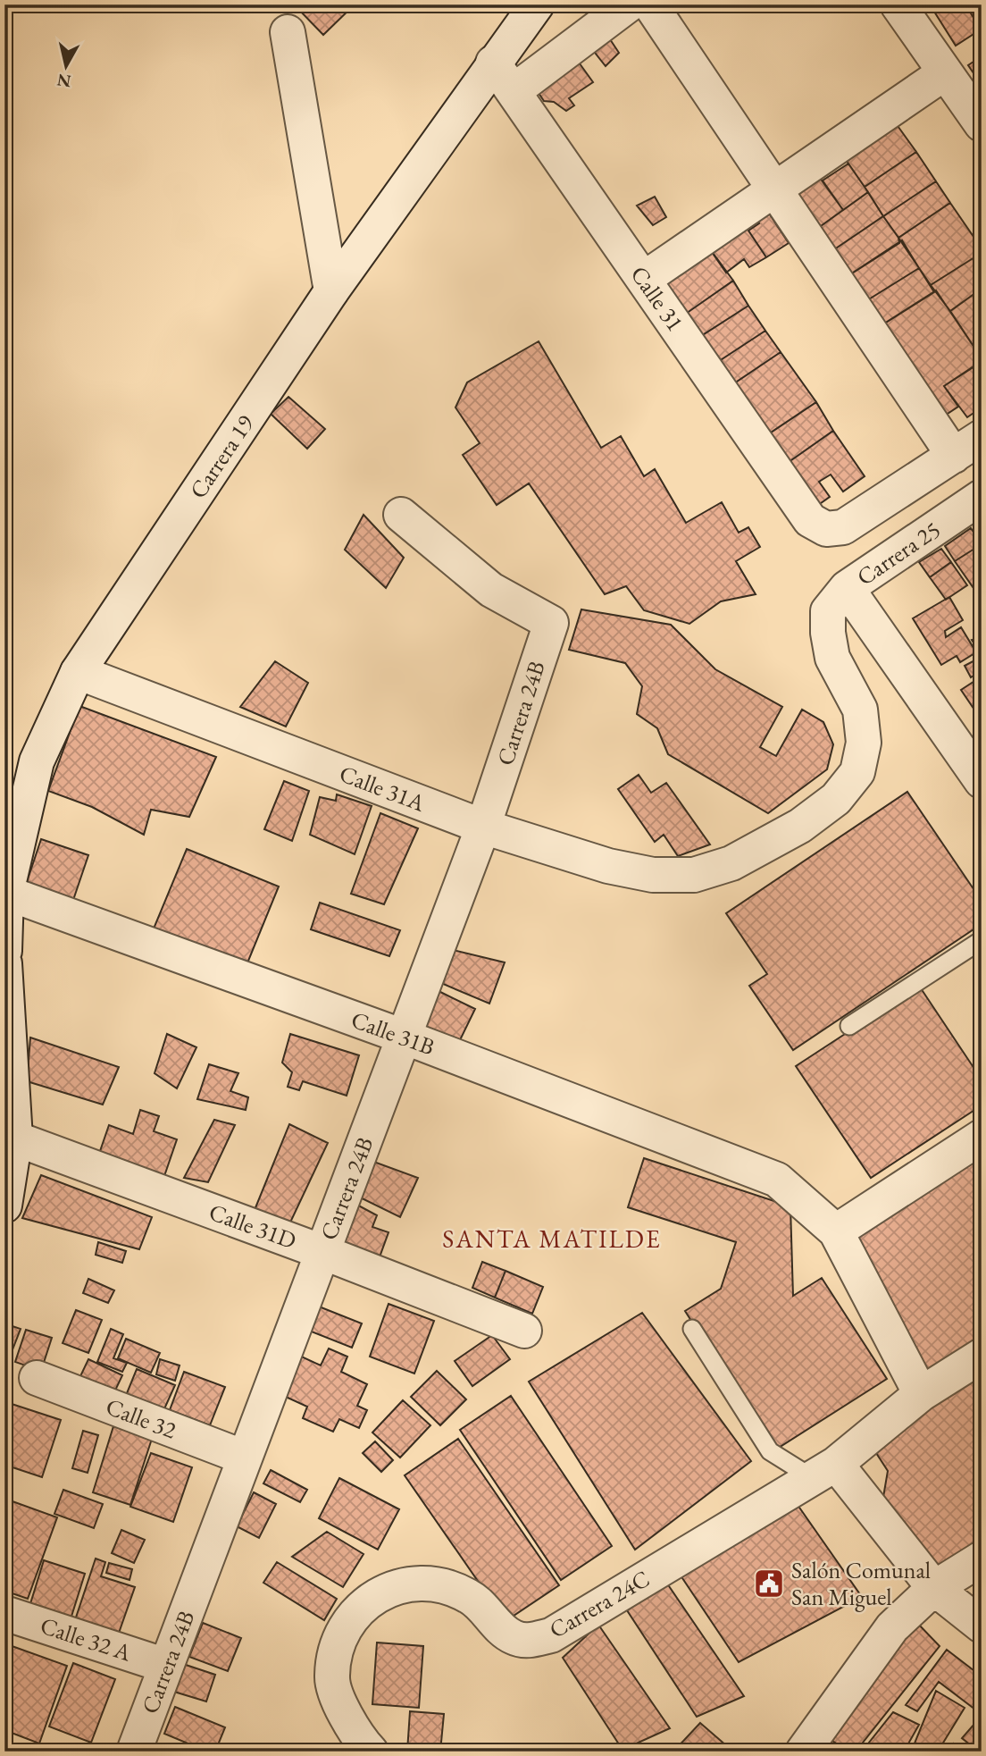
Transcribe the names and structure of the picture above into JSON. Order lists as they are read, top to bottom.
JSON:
{
  "streets": {
    "street": [
      "Calle 31",
      "Carrera 19",
      "Carrera 25",
      "Carrera 24B",
      "Calle 31A",
      "Calle 31B",
      "Calle 31D",
      "Calle 32",
      "Carrera 24C",
      "Calle 32 A"
    ]
  },
  "crossings": [
    ["Calle 31", "Carrera 19"],
    ["Carrera 19", "Calle 31A"],
    ["Carrera 19", "Calle 31B"],
    ["Carrera 25", "Calle 31A"],
    ["Carrera 24B", "Calle 31A"],
    ["Carrera 24B", "Calle 31B"],
    ["Carrera 24B", "Calle 31D"],
    ["Carrera 24B", "Calle 32"],
    ["Carrera 24B", "Calle 32 A"]
  ],
  "districts": ["SANTA MATILDE"],
  "places": {
    "public building": ["Salón Comunal San Miguel"]
  },
  "north": "bottom"
}
